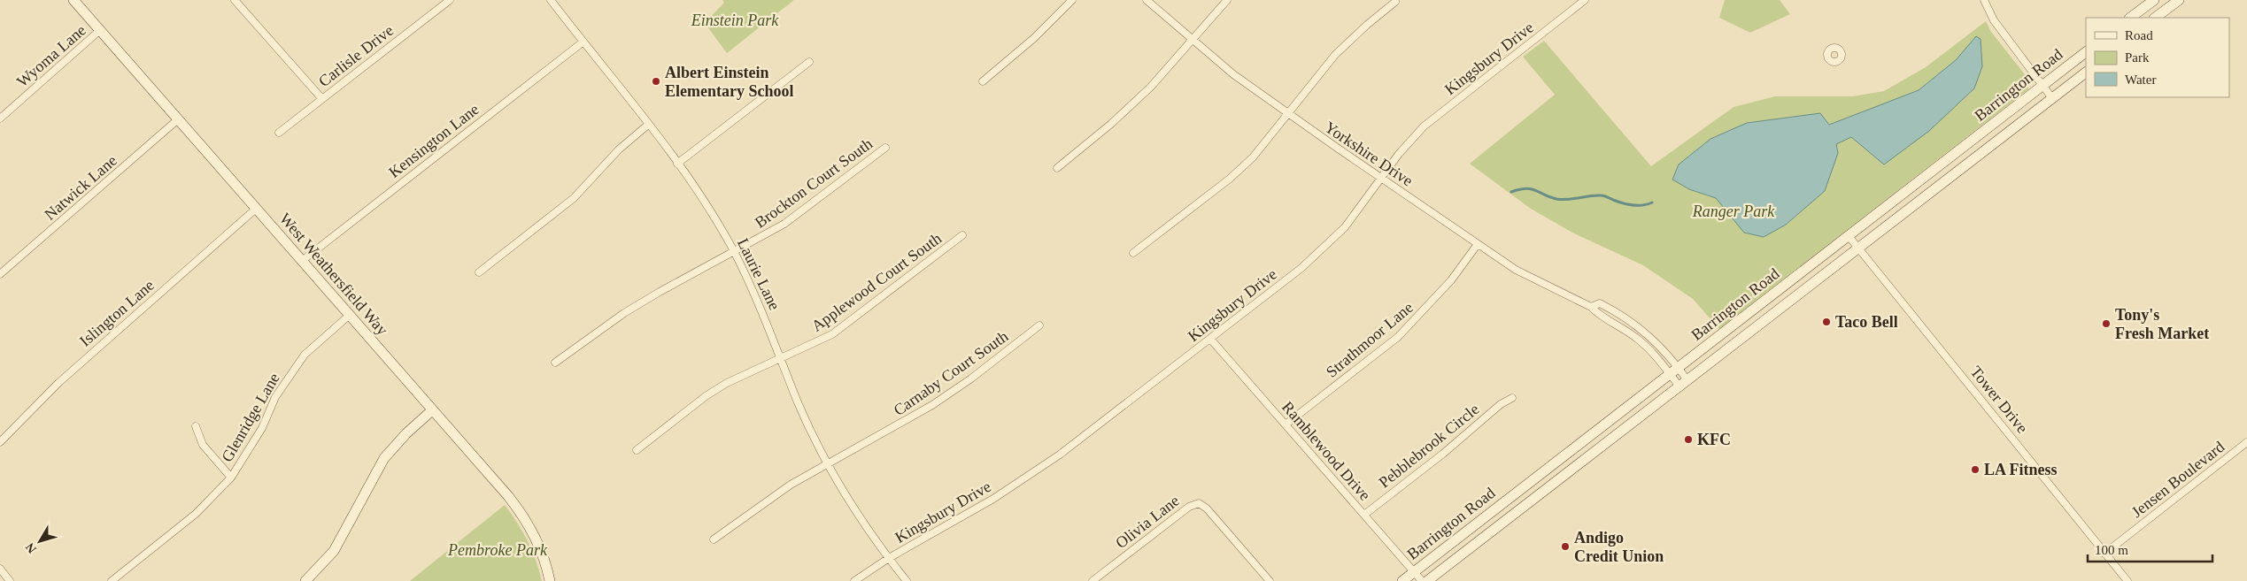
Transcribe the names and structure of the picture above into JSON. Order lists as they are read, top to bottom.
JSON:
{
  "streets": {
    "main road": ["Barrington Road", "West Weathersfield Way"],
    "street": [
      "Wyoma Lane",
      "Carlisle Drive",
      "Kingsbury Drive",
      "Kensington Lane",
      "Yorkshire Drive",
      "Brockton Court South",
      "Natwick Lane",
      "Laurie Lane",
      "Applewood Court South",
      "Islington Lane",
      "Strathmoor Lane",
      "Carnaby Court South",
      "Tower Drive",
      "Glenridge Lane",
      "Pebblebrook Circle",
      "Ramblewood Drive",
      "Jensen Boulevard",
      "Olivia Lane"
    ]
  },
  "crossings": [
    ["Wyoma Lane", "West Weathersfield Way"],
    ["Kingsbury Drive", "Yorkshire Drive"],
    ["Kingsbury Drive", "Laurie Lane"],
    ["Kingsbury Drive", "Ramblewood Drive"],
    ["Barrington Road", "Yorkshire Drive"],
    ["Barrington Road", "Tower Drive"],
    ["Barrington Road", "Ramblewood Drive"],
    ["Kensington Lane", "West Weathersfield Way"],
    ["Kensington Lane", "Laurie Lane"],
    ["Yorkshire Drive", "Strathmoor Lane"],
    ["Brockton Court South", "Laurie Lane"],
    ["Natwick Lane", "West Weathersfield Way"],
    ["West Weathersfield Way", "Islington Lane"],
    ["West Weathersfield Way", "Glenridge Lane"],
    ["Laurie Lane", "Applewood Court South"],
    ["Laurie Lane", "Carnaby Court South"],
    ["Strathmoor Lane", "Ramblewood Drive"],
    ["Tower Drive", "Jensen Boulevard"],
    ["Pebblebrook Circle", "Ramblewood Drive"]
  ],
  "parks": ["Einstein Park", "Ranger Park", "Pembroke Park"],
  "places": [
    "Albert Einstein Elementary School",
    "Taco Bell",
    "Tony's Fresh Market",
    "KFC",
    "LA Fitness",
    "Andigo Credit Union"
  ],
  "legend": ["Road", "Park", "Water"],
  "scale_bar": "100 m",
  "north": "bottom left"
}
